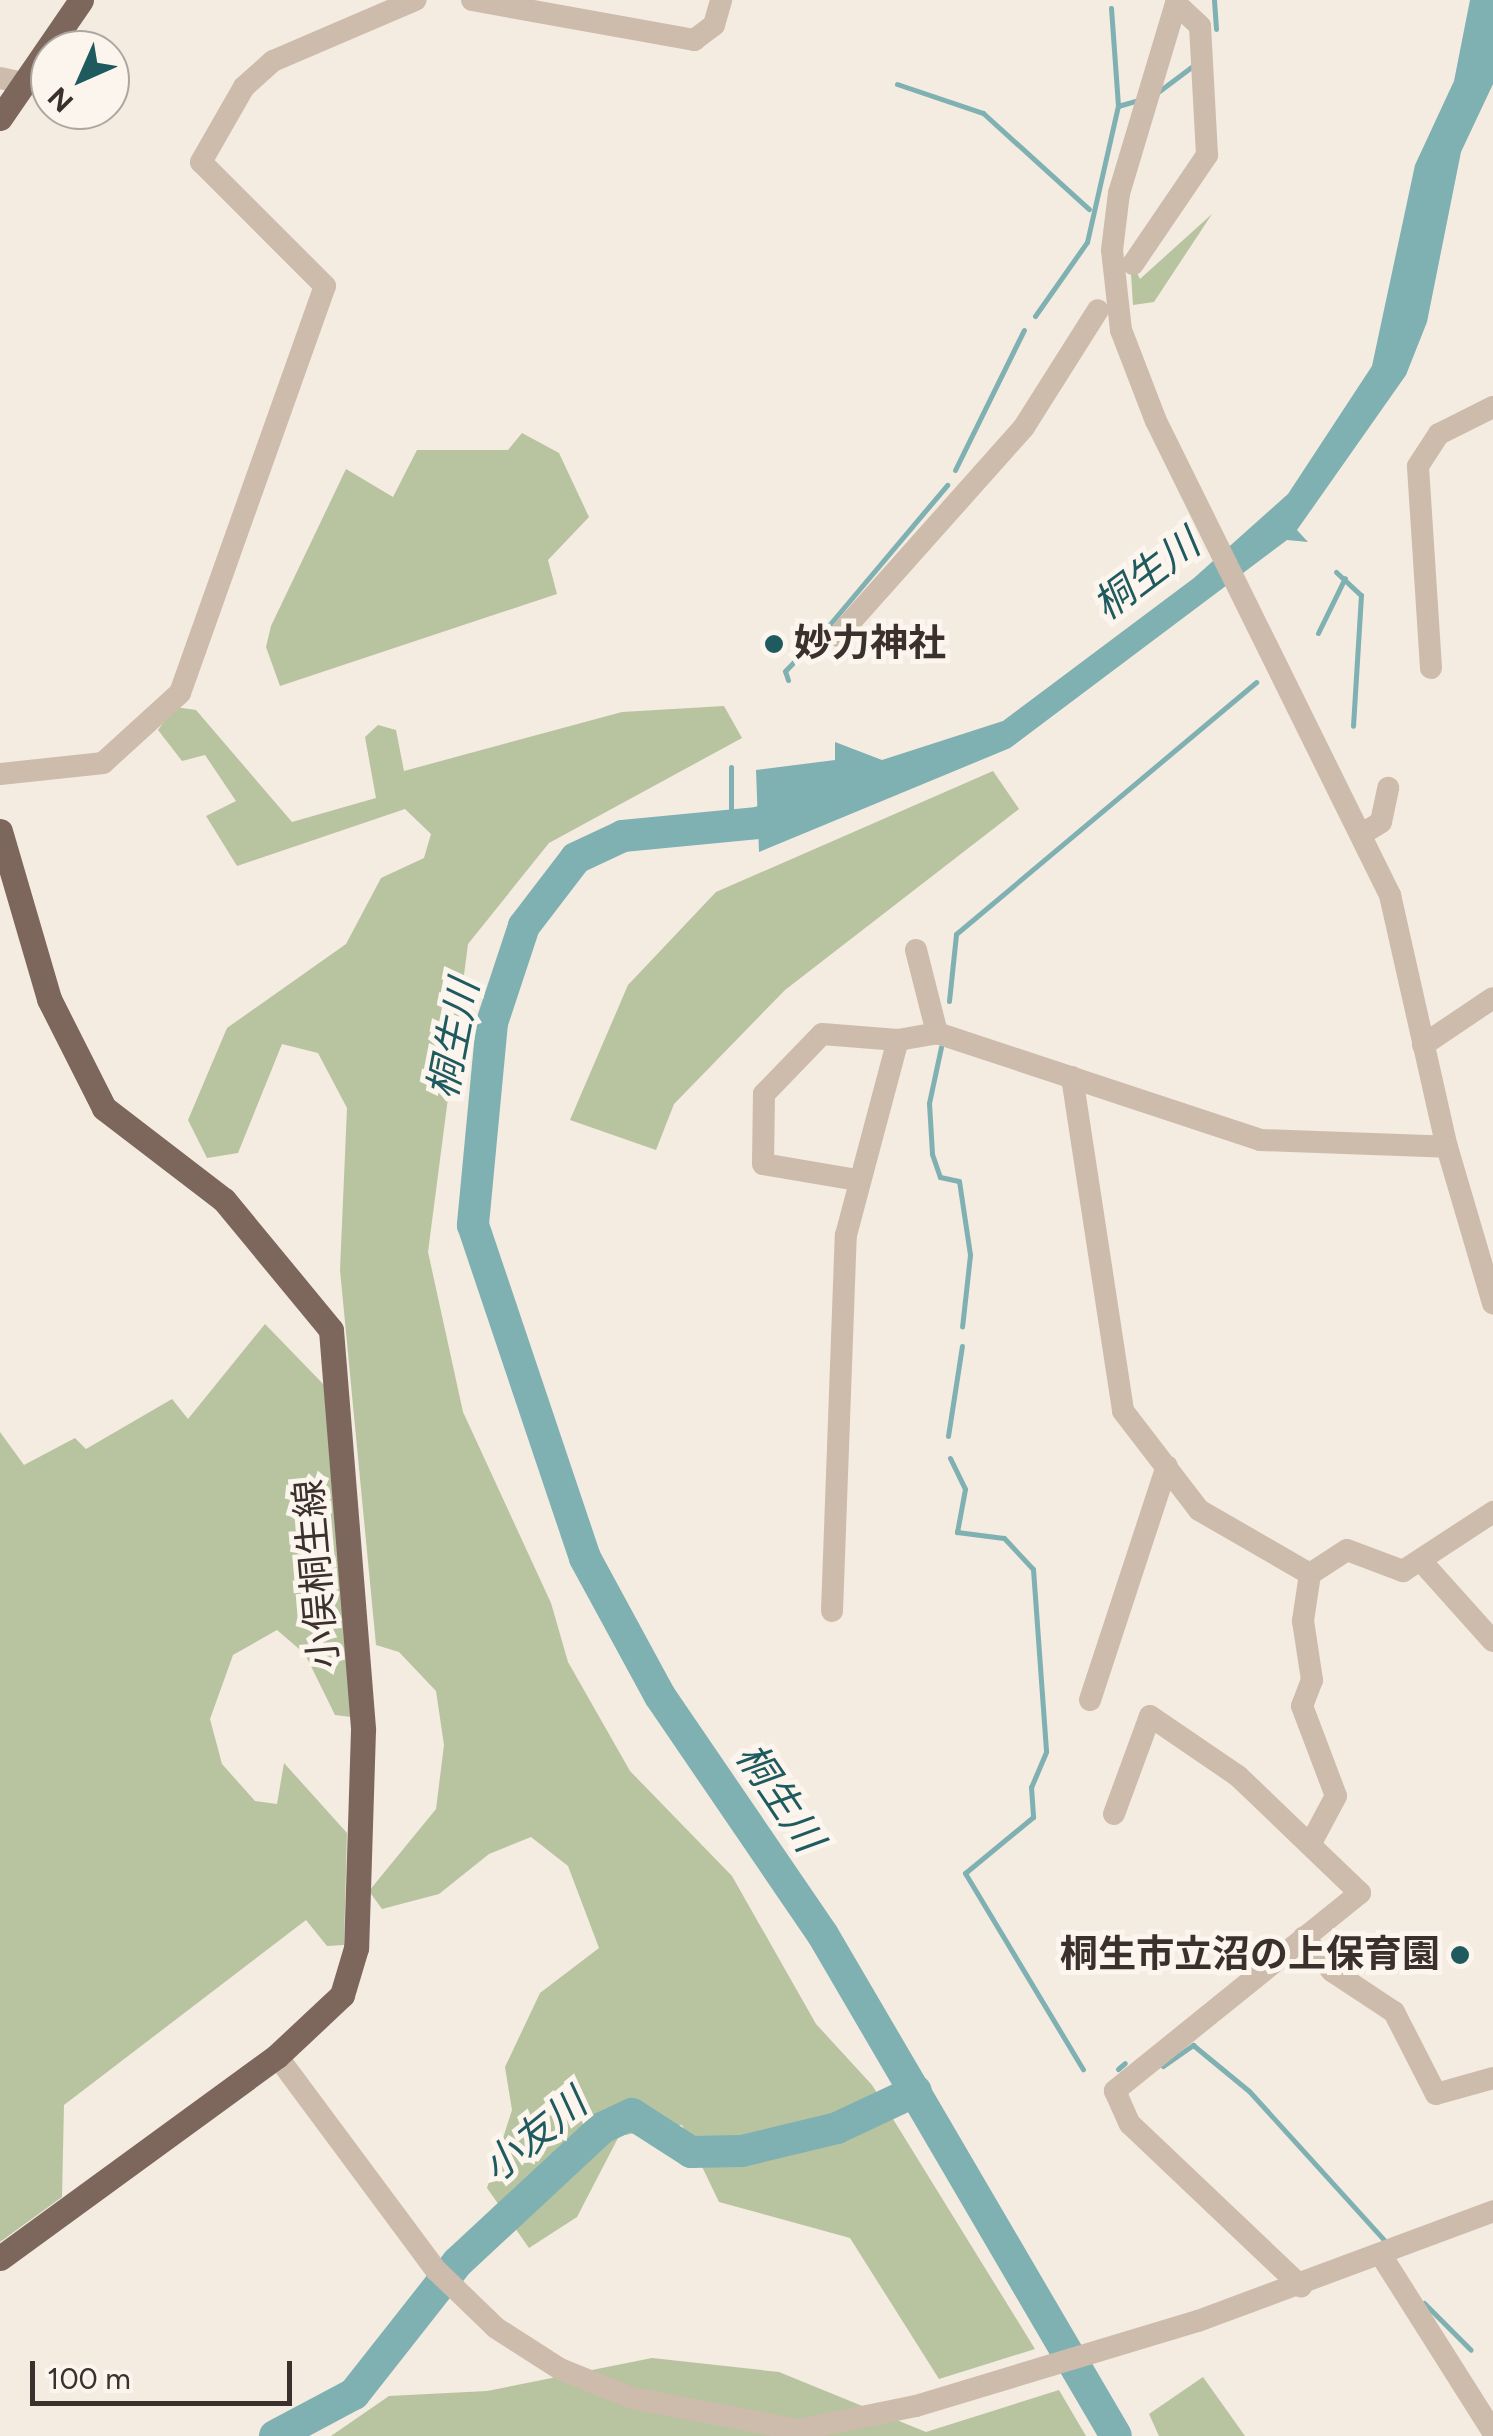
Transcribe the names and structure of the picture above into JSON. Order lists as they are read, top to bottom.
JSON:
{
  "streets": {
    "main road": ["小俣桐生線"]
  },
  "water": ["桐生川", "小友川"],
  "places": ["妙力神社", "桐生市立沼の上保育園"],
  "scale_bar": "100 m",
  "north": "bottom left"
}
